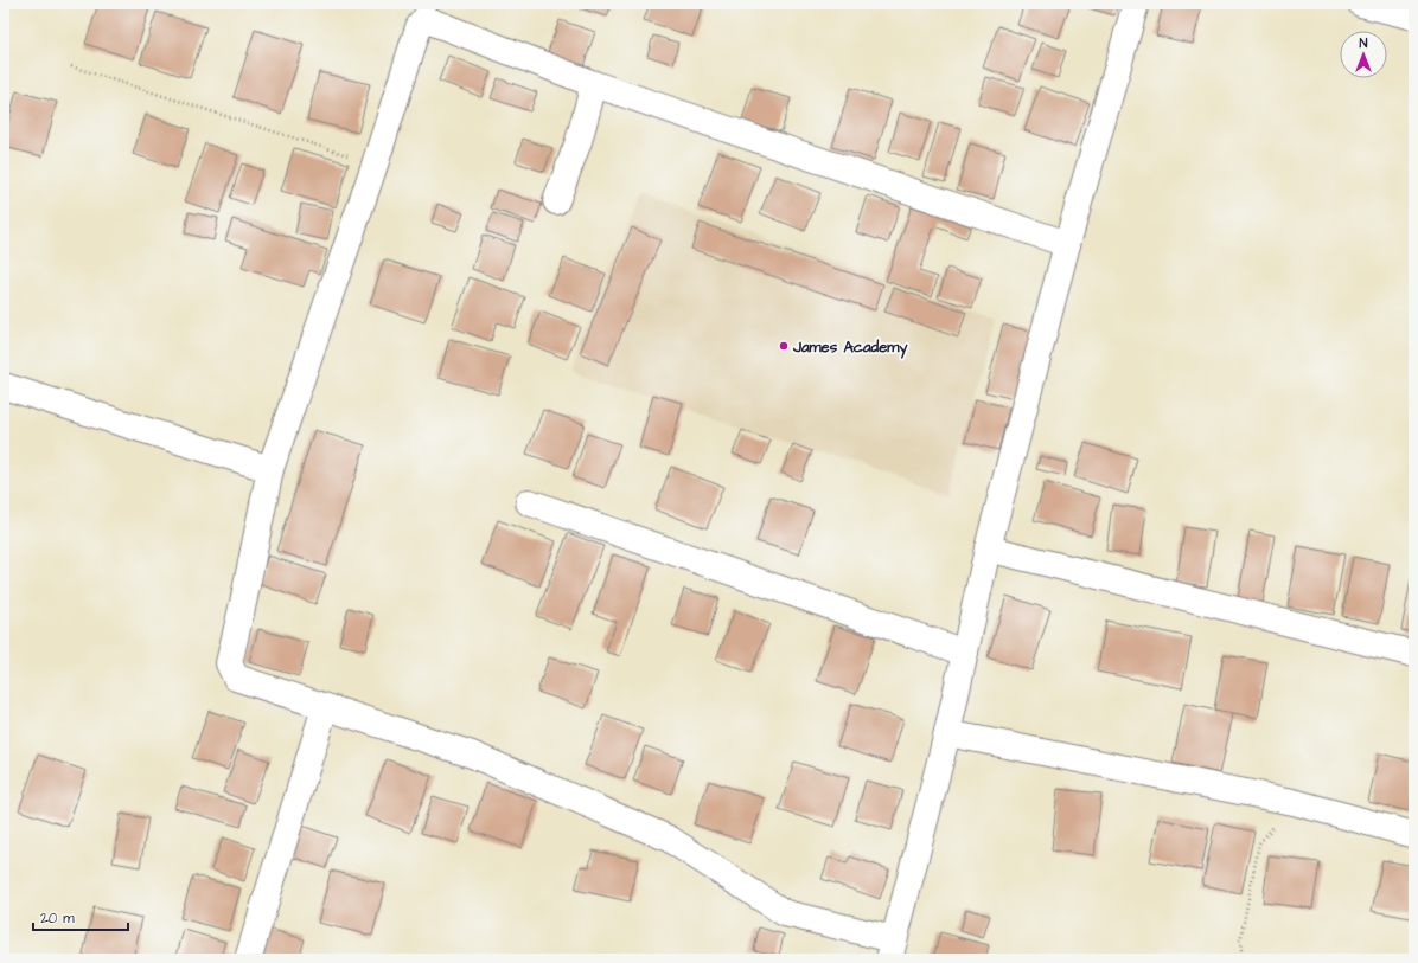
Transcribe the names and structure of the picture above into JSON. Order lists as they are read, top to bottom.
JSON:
{
  "places": ["James Academy"],
  "scale_bar": "20 m",
  "north": "top"
}
